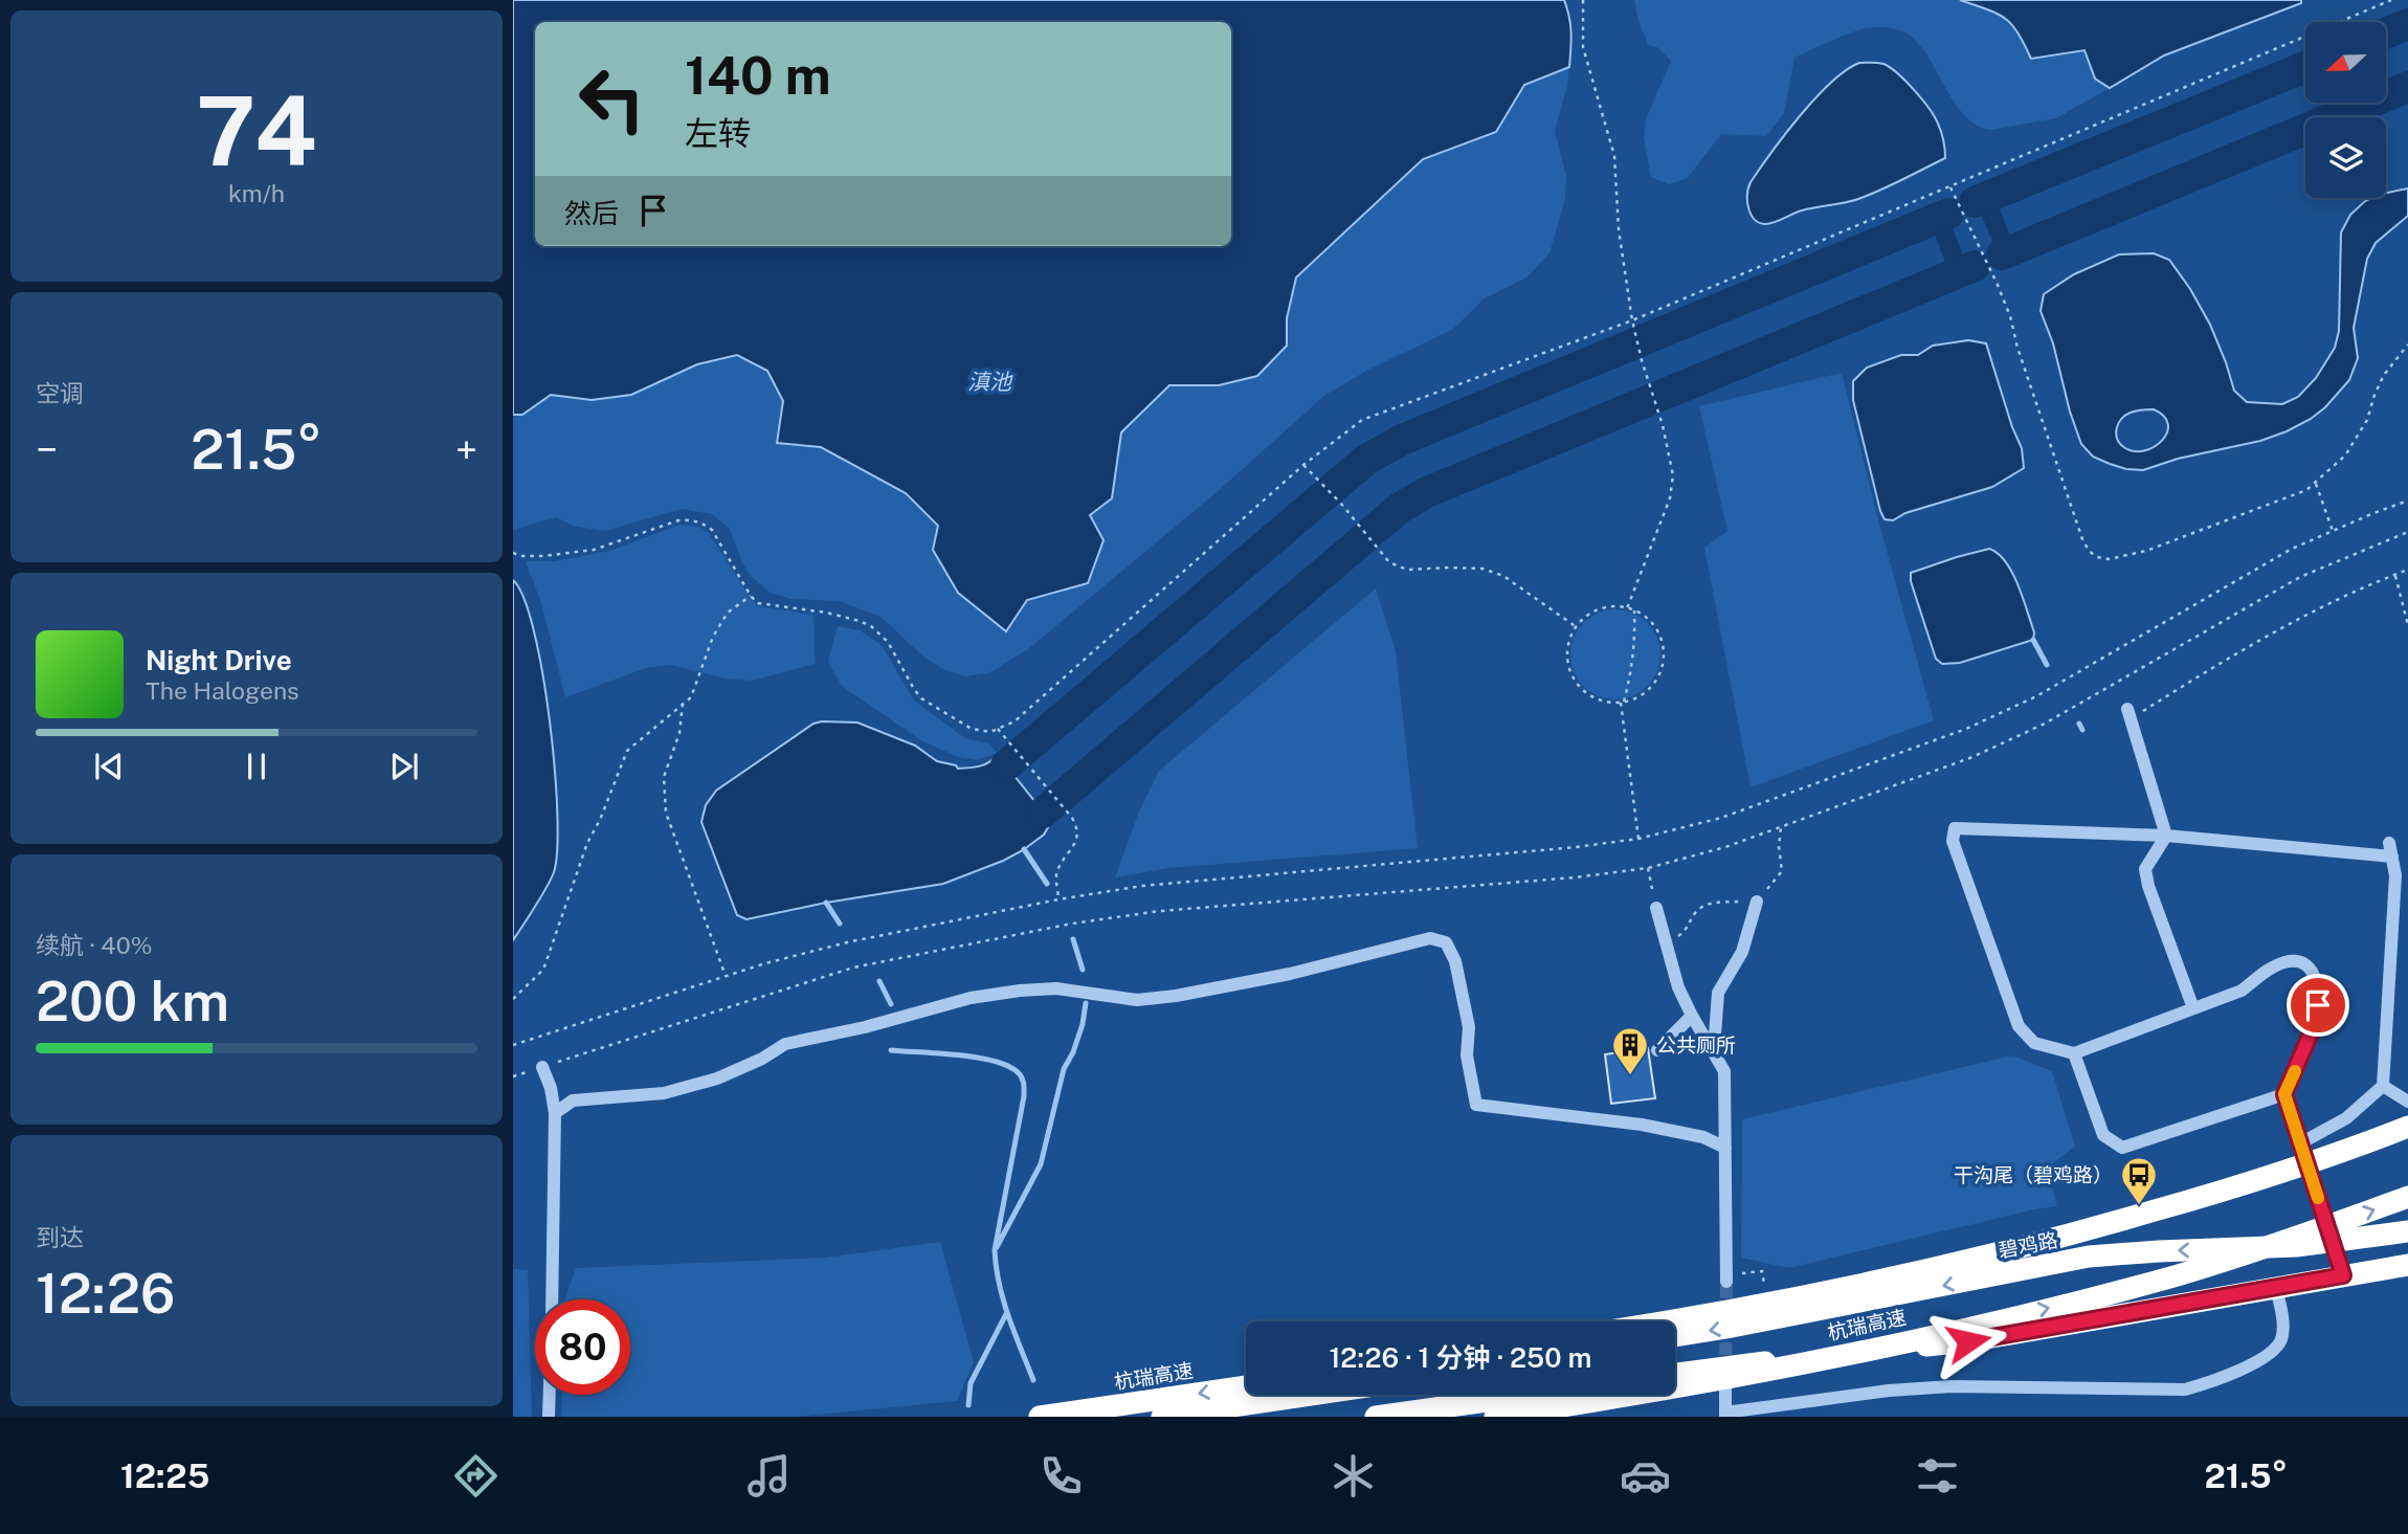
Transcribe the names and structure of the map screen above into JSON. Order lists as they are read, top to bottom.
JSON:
{
  "streets": {
    "highway": ["碧鸡路", "杭瑞高速"]
  },
  "water": ["滇池"],
  "places": {
    "building": ["公共厕所"],
    "bus stop": ["干沟尾（碧鸡路）"]
  },
  "north": "left",
  "page": {
    "tile": [
      ["74", "km/h"],
      "空调",
      ["续航 · 40%", "200 km"],
      ["到达", "12:26"]
    ],
    "turn": ["140 m", "左转"],
    "then": "然后",
    "heat": ["−", "21.5°", "+"],
    "song": ["Night Drive", "The Halogens"],
    "limit": "80",
    "trip": "12:26 · 1 分钟 · 250 m",
    "tabs": ["12:25", "21.5°"]
  }
}
